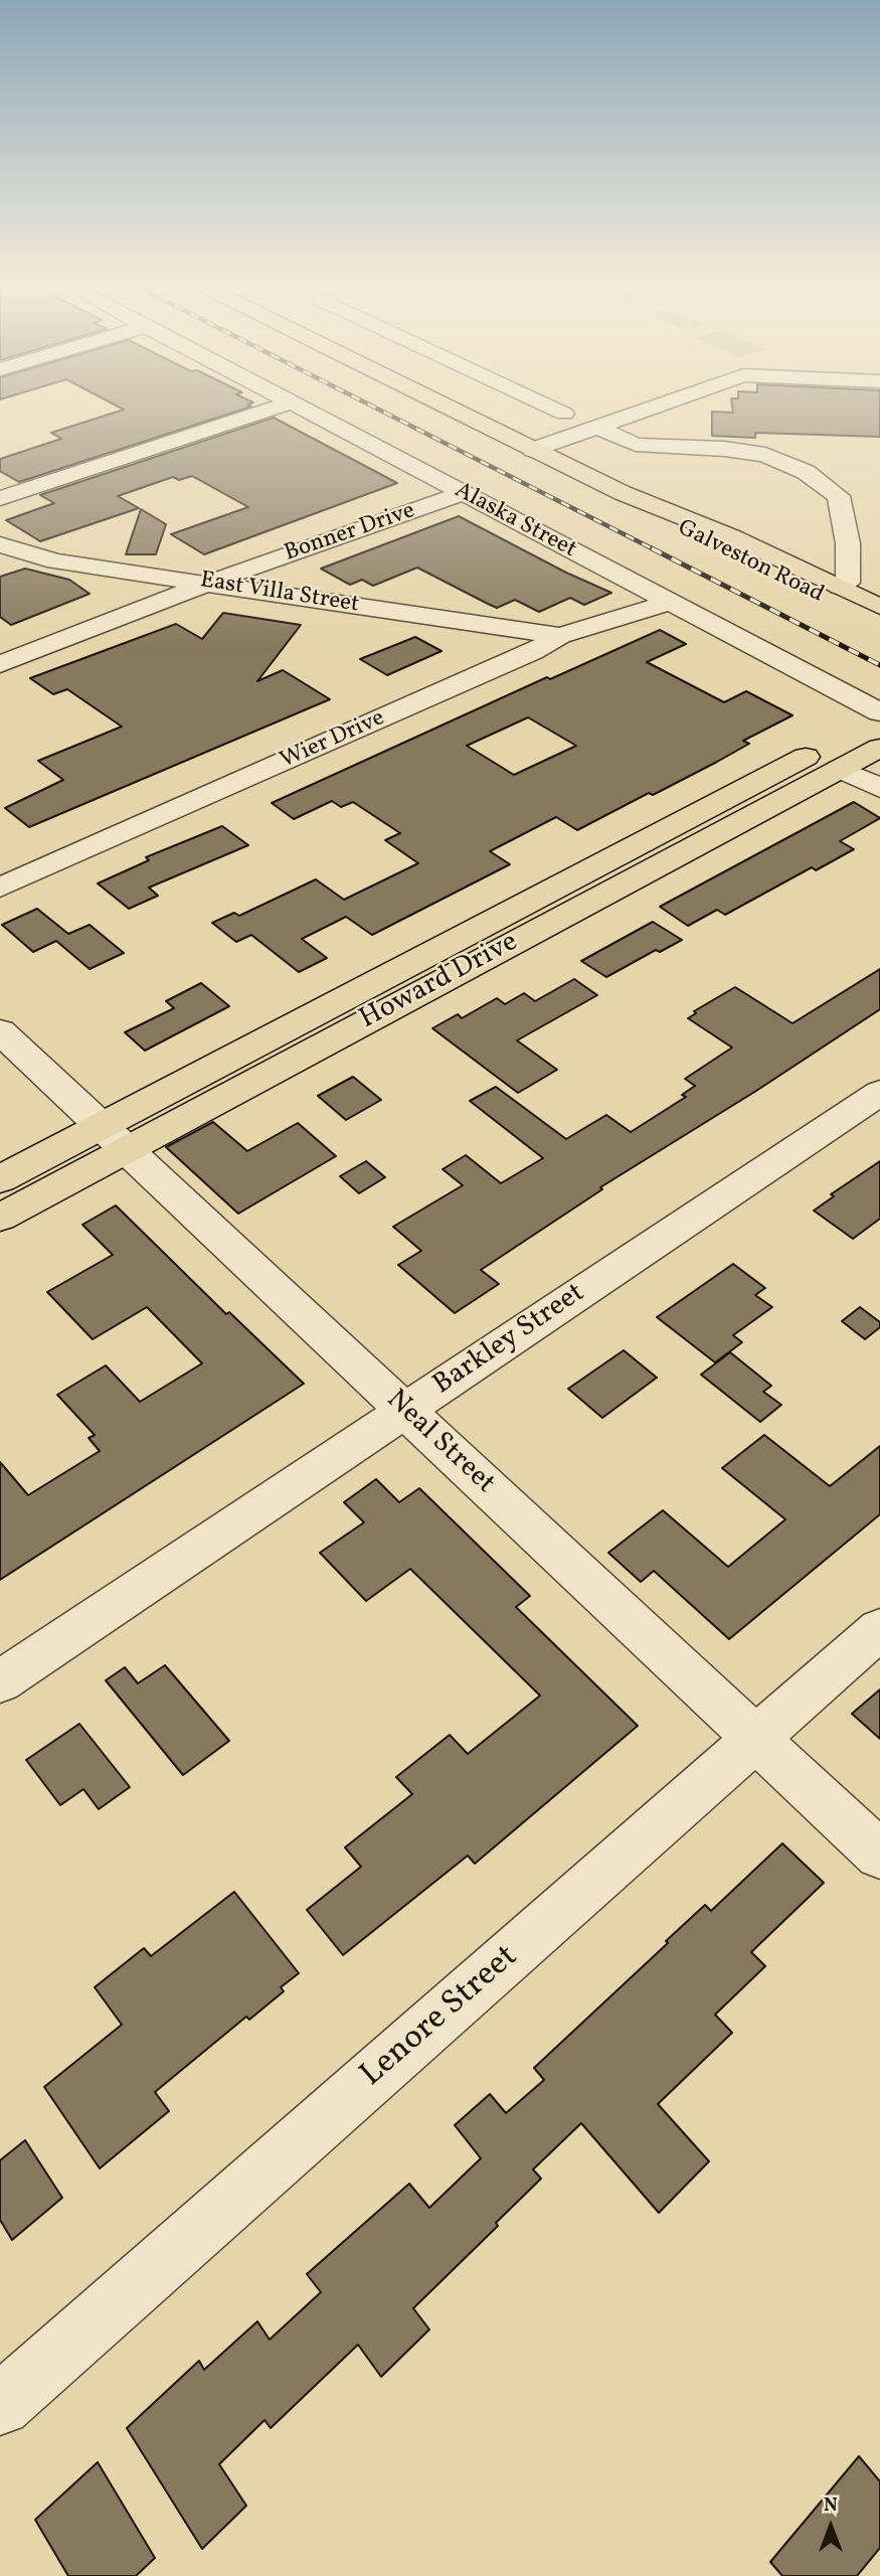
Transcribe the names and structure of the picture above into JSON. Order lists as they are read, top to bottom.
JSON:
{
  "streets": {
    "main road": ["Galveston Road", "Howard Drive"],
    "street": [
      "Alaska Street",
      "Bonner Drive",
      "East Villa Street",
      "Wier Drive",
      "Barkley Street",
      "Neal Street",
      "Lenore Street"
    ]
  },
  "crossings": [
    ["Alaska Street", "Bonner Drive"],
    ["Alaska Street", "Wier Drive"],
    ["Bonner Drive", "East Villa Street"],
    ["East Villa Street", "Wier Drive"],
    ["Howard Drive", "Neal Street"],
    ["Barkley Street", "Neal Street"],
    ["Neal Street", "Lenore Street"]
  ],
  "north": "top"
}
